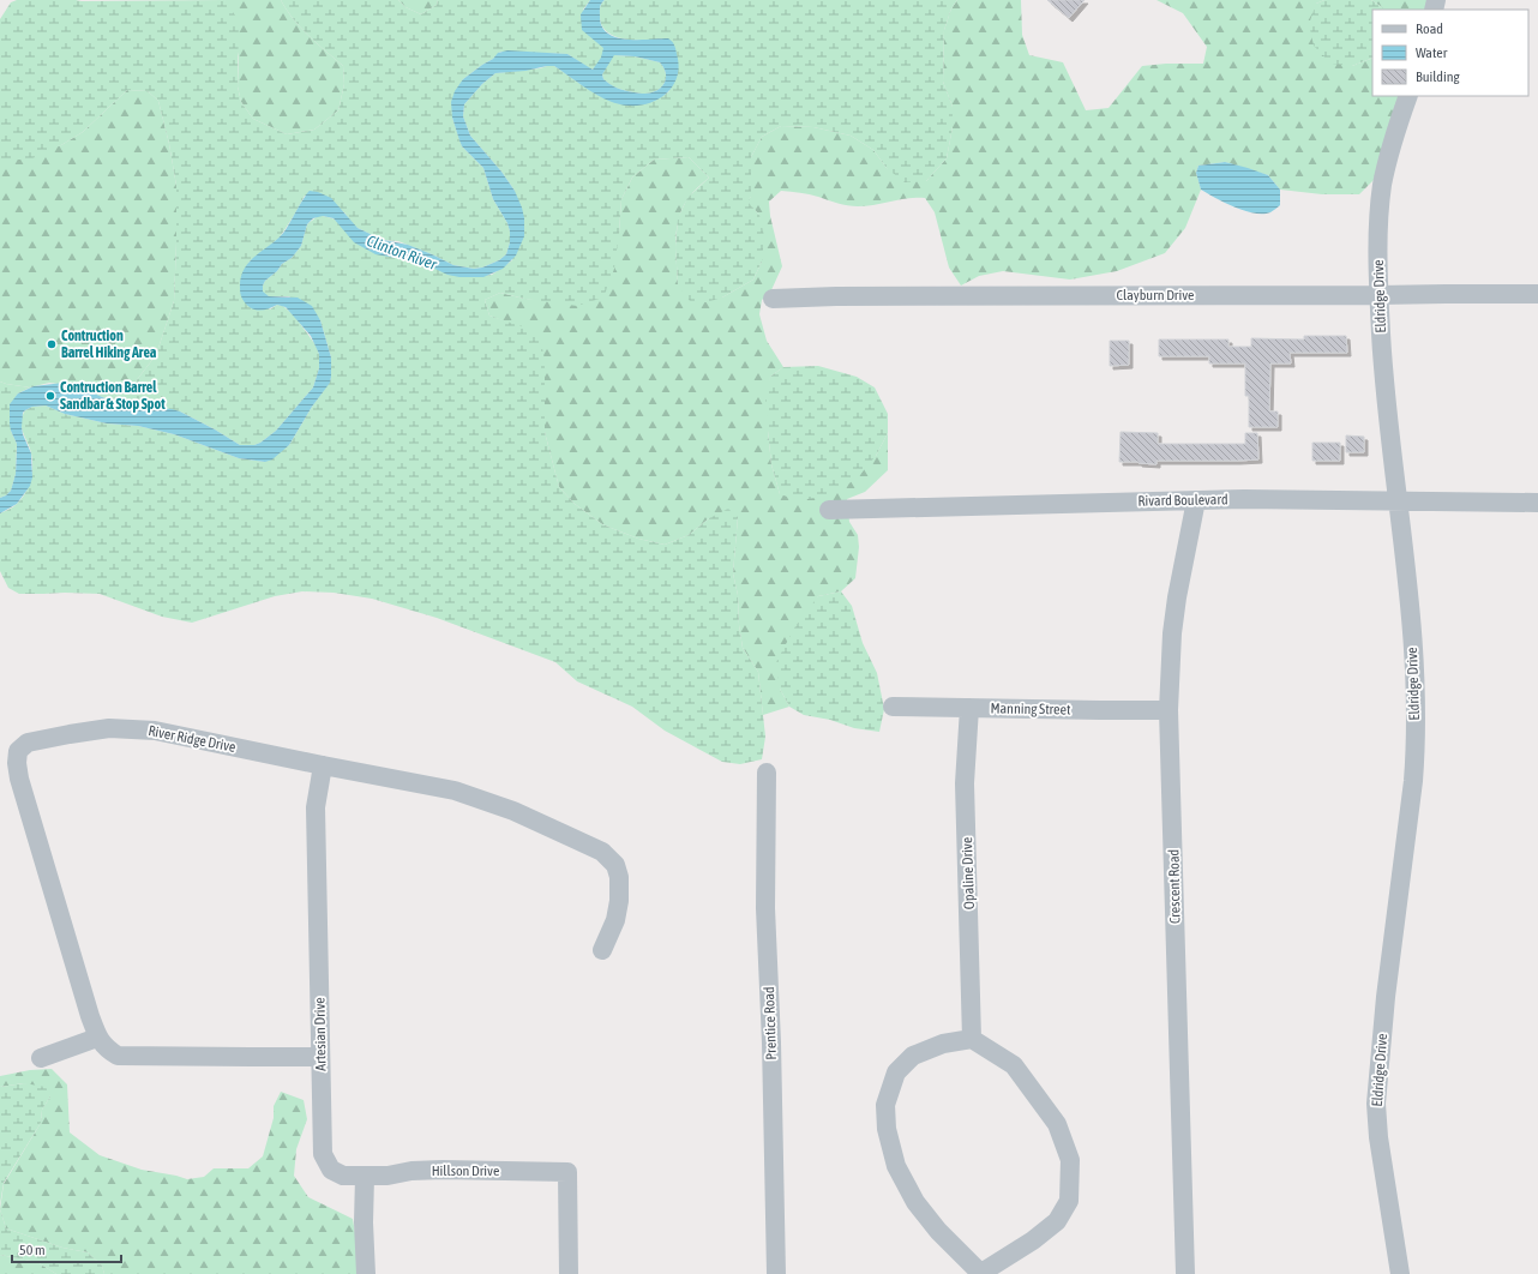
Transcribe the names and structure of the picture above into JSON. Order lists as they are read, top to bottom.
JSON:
{
  "streets": {
    "street": [
      "Clayburn Drive",
      "Eldridge Drive",
      "Rivard Boulevard",
      "Manning Street",
      "River Ridge Drive",
      "Opaline Drive",
      "Crescent Road",
      "Prentice Road",
      "Artesian Drive",
      "Hillson Drive"
    ]
  },
  "crossings": [
    ["Clayburn Drive", "Eldridge Drive"],
    ["Eldridge Drive", "Rivard Boulevard"],
    ["Rivard Boulevard", "Crescent Road"],
    ["Manning Street", "Opaline Drive"],
    ["Manning Street", "Crescent Road"],
    ["River Ridge Drive", "Artesian Drive"],
    ["Artesian Drive", "Hillson Drive"]
  ],
  "water": ["Clinton River"],
  "places": ["Contruction Barrel Hiking Area", "Contruction Barrel Sandbar & Stop Spot"],
  "legend": ["Road", "Water", "Building"],
  "scale_bar": "50 m"
}
